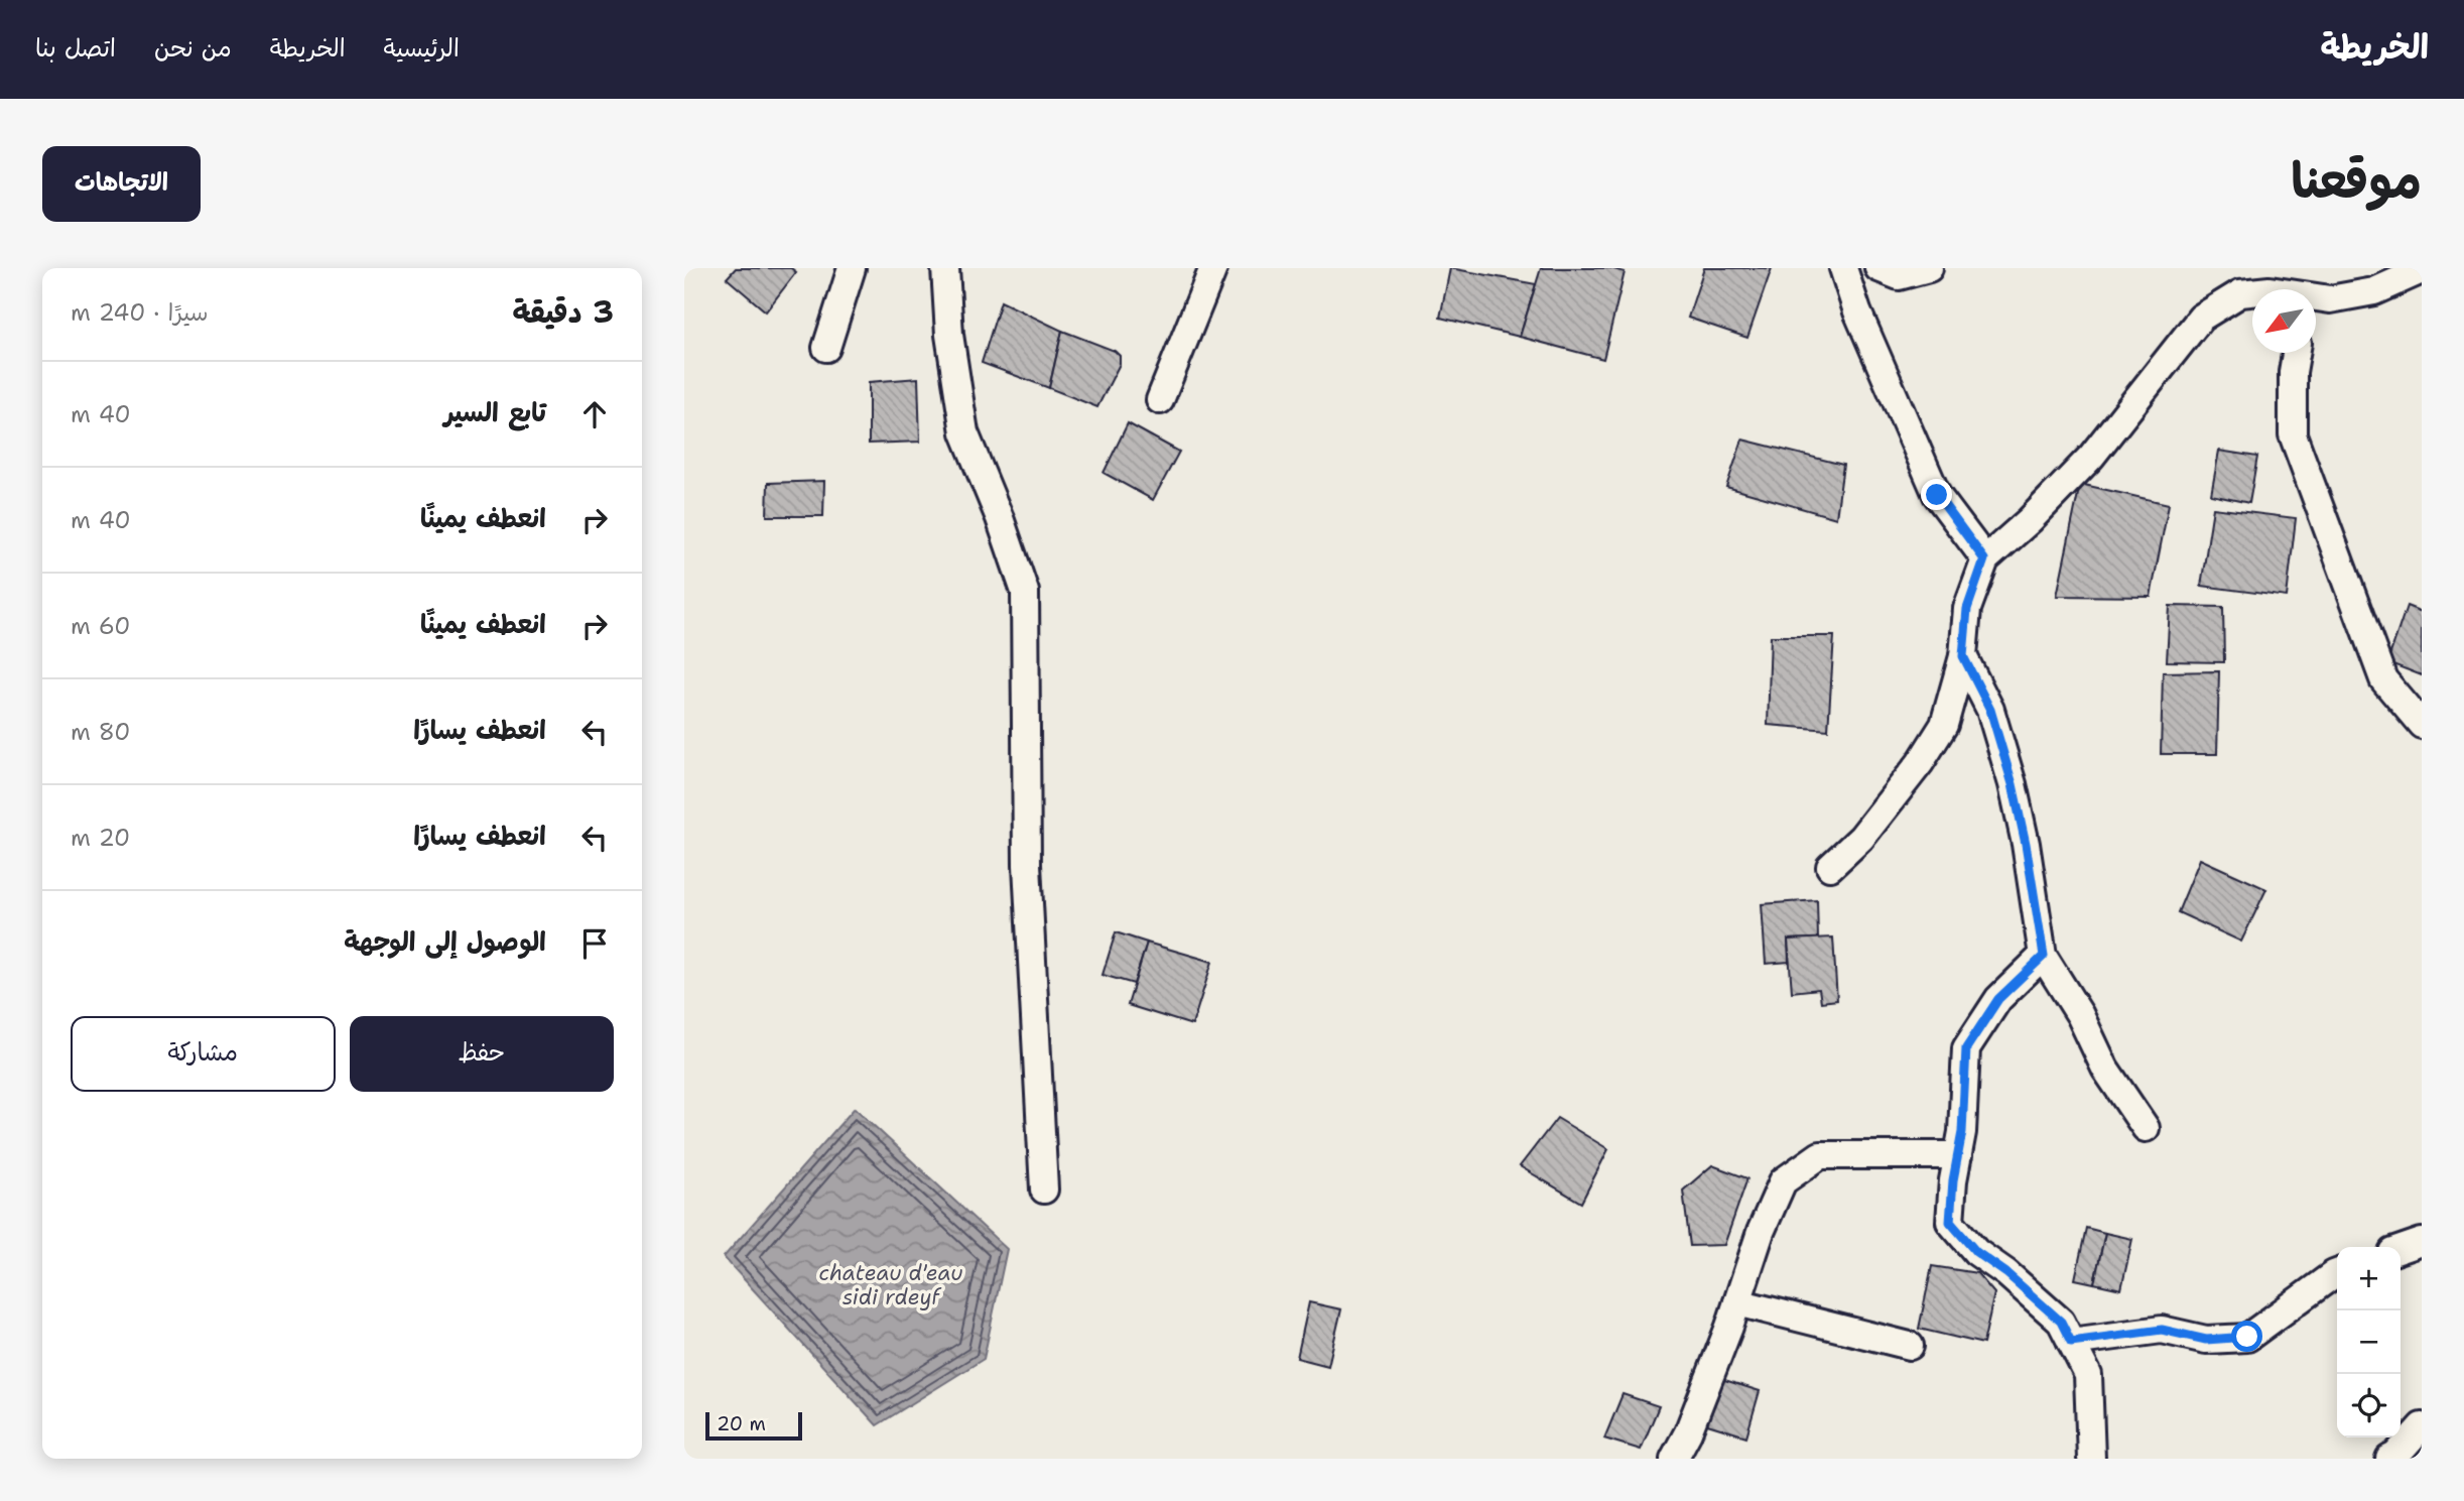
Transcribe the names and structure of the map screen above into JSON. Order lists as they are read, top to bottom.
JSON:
{
  "water": ["chateau d'eau sidi rdeyf"],
  "scale_bar": "20 m",
  "north": "bottom left",
  "page": {
    "header": "الخريطة",
    "nav": [
      "الرئيسية",
      "الخريطة",
      "من نحن",
      "اتصل بنا"
    ],
    "title": "موقعنا",
    "buttons": [
      "الاتجاهات",
      ["حفظ", "مشاركة"]
    ],
    "heading": ["3 دقيقة", "سيرًا · 240 m"],
    "list": [
      ["تابع السير", "40 m"],
      ["انعطف يمينًا", "40 m"],
      ["انعطف يمينًا", "60 m"],
      ["انعطف يسارًا", "80 m"],
      ["انعطف يسارًا", "20 m"],
      "الوصول إلى الوجهة"
    ],
    "map_buttons": ["+", "−"],
    "scale": "20 m"
  }
}
